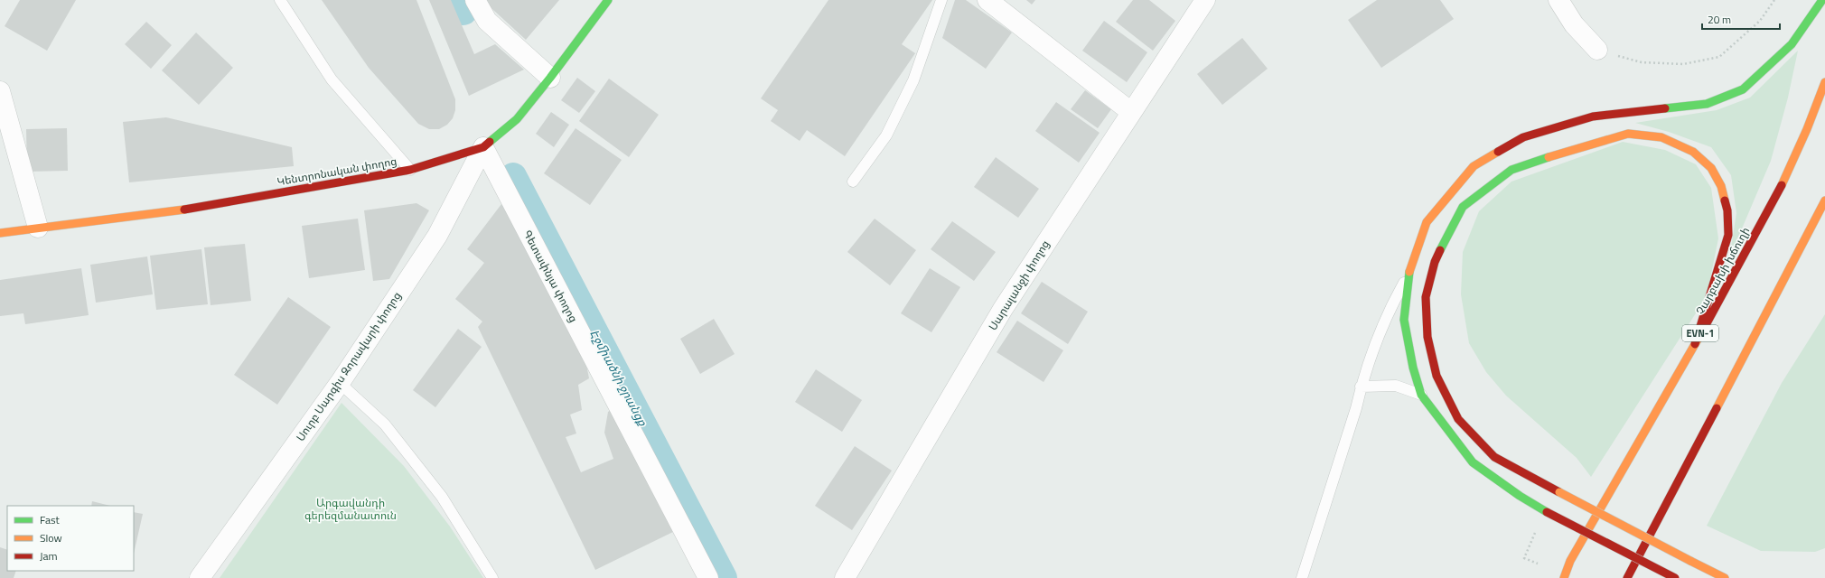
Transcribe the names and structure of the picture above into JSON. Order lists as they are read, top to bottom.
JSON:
{
  "streets": {
    "main road": ["Կենտրոնական փողոց", "Չարբախի խճուղի", "EVN-1"],
    "street": ["Գետափնյա փողոց", "Սարալանջի փողոց", "Սուրբ Սարգիս Զորավարի փողոց"]
  },
  "crossings": [
    ["Կենտրոնական փողոց", "Գետափնյա փողոց"],
    ["Կենտրոնական փողոց", "Սուրբ Սարգիս Զորավարի փողոց"],
    ["Գետափնյա փողոց", "Սուրբ Սարգիս Զորավարի փողոց"]
  ],
  "water": ["Էջմիածնի ջրանցք"],
  "parks": ["Արգավանդի գերեզմանատուն"],
  "legend": ["Fast", "Slow", "Jam"],
  "scale_bar": "20 m"
}
